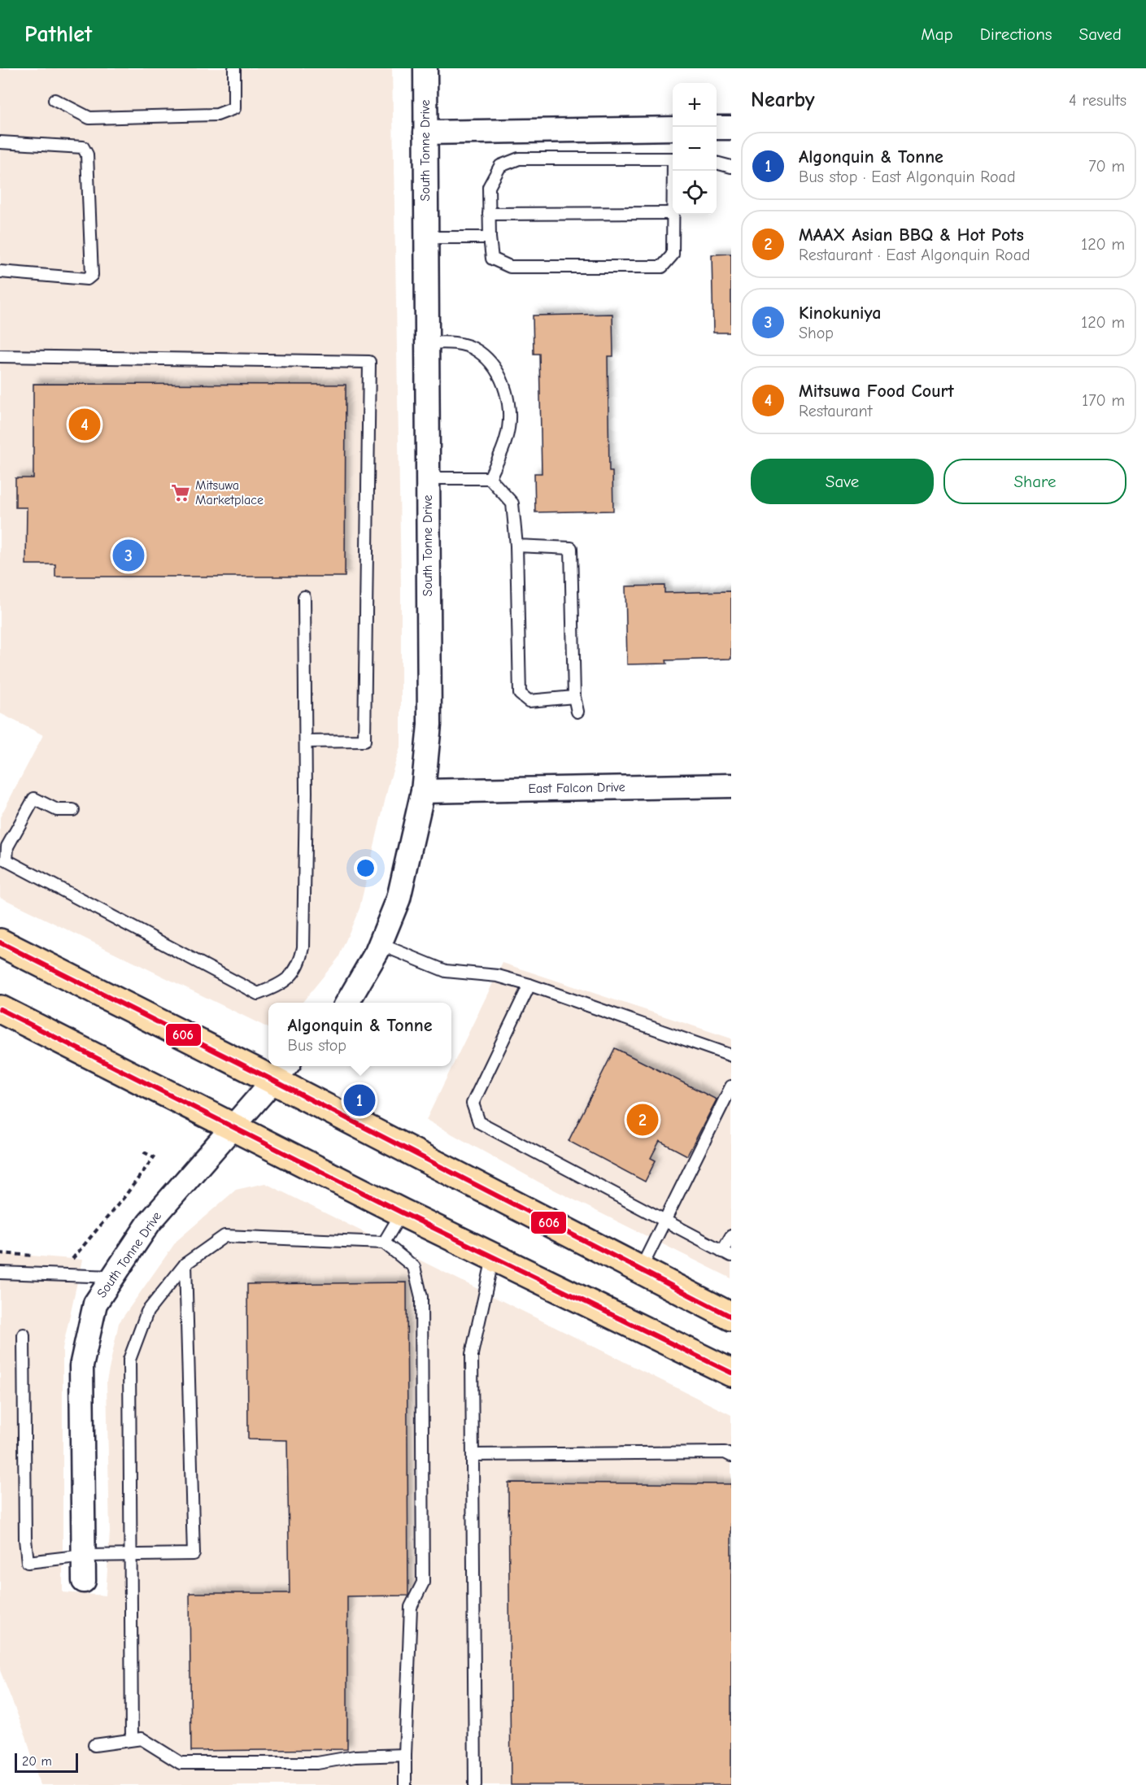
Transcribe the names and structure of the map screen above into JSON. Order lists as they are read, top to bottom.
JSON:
{
  "streets": {
    "street": ["South Tonne Drive", "East Falcon Drive"]
  },
  "crossings": [
    ["South Tonne Drive", "East Falcon Drive"]
  ],
  "places": {
    "supermarket": ["Mitsuwa Marketplace"]
  },
  "lines": ["transit line 606"],
  "scale_bar": "20 m",
  "page": {
    "header": "Pathlet",
    "nav": ["Map", "Directions", "Saved"],
    "heading": ["Nearby", "4 results"],
    "map_buttons": ["+", "−"],
    "list": [
      {
        "mark": "1",
        "name": "Algonquin & Tonne",
        "note": "Bus stop · East Algonquin Road",
        "value": "70 m"
      },
      {
        "mark": "2",
        "name": "MAAX Asian BBQ & Hot Pots",
        "note": "Restaurant · East Algonquin Road",
        "value": "120 m"
      },
      {
        "mark": "3",
        "name": "Kinokuniya",
        "note": "Shop",
        "value": "120 m"
      },
      {
        "mark": "4",
        "name": "Mitsuwa Food Court",
        "note": "Restaurant",
        "value": "170 m"
      }
    ],
    "pins": [
      "4",
      "3",
      "1",
      "2"
    ],
    "buttons": ["Save", "Share"],
    "popup": ["Algonquin & Tonne", "Bus stop"],
    "scale": "20 m"
  }
}
